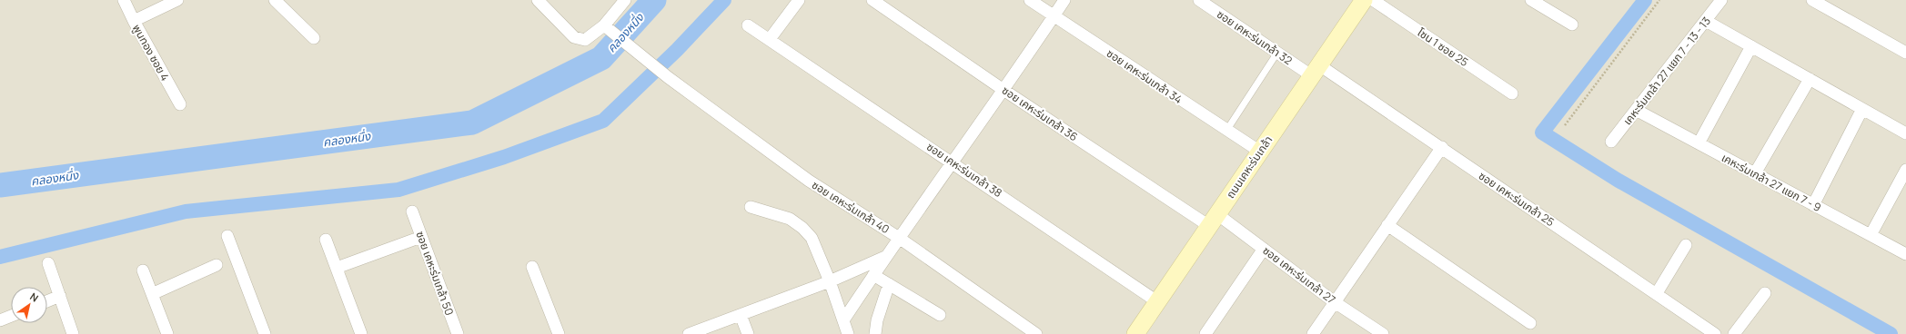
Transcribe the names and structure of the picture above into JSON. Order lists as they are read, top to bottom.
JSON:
{
  "streets": {
    "street": [
      "ซอย เคหะร่มเกล้า 32",
      "โซน 1 ซอย 25",
      "พูนทอง ซอย 4",
      "เคหะร่มเกล้า 27 แยก 7 - 13 - 13",
      "ซอย เคหะร่มเกล้า 34",
      "ซอย เคหะร่มเกล้า 36",
      "ถนนเคหะร่มเกล้า",
      "ซอย เคหะร่มเกล้า 38",
      "เคหะร่มเกล้า 27 แยก 7 - 9",
      "ซอย เคหะร่มเกล้า 25",
      "ซอย เคหะร่มเกล้า 40",
      "ซอย เคหะร่มเกล้า 50",
      "ซอย เคหะร่มเกล้า 27"
    ]
  },
  "crossings": [
    ["ซอย เคหะร่มเกล้า 32", "ถนนเคหะร่มเกล้า"],
    ["ซอย เคหะร่มเกล้า 32", "ซอย เคหะร่มเกล้า 25"],
    ["เคหะร่มเกล้า 27 แยก 7 - 13 - 13", "เคหะร่มเกล้า 27 แยก 7 - 9"],
    ["ซอย เคหะร่มเกล้า 34", "ถนนเคหะร่มเกล้า"],
    ["ซอย เคหะร่มเกล้า 36", "ถนนเคหะร่มเกล้า"],
    ["ซอย เคหะร่มเกล้า 36", "ซอย เคหะร่มเกล้า 27"],
    ["ถนนเคหะร่มเกล้า", "ซอย เคหะร่มเกล้า 38"],
    ["ถนนเคหะร่มเกล้า", "ซอย เคหะร่มเกล้า 25"],
    ["ถนนเคหะร่มเกล้า", "ซอย เคหะร่มเกล้า 27"]
  ],
  "water": ["คลองหนึ่ง"],
  "north": "top right"
}
